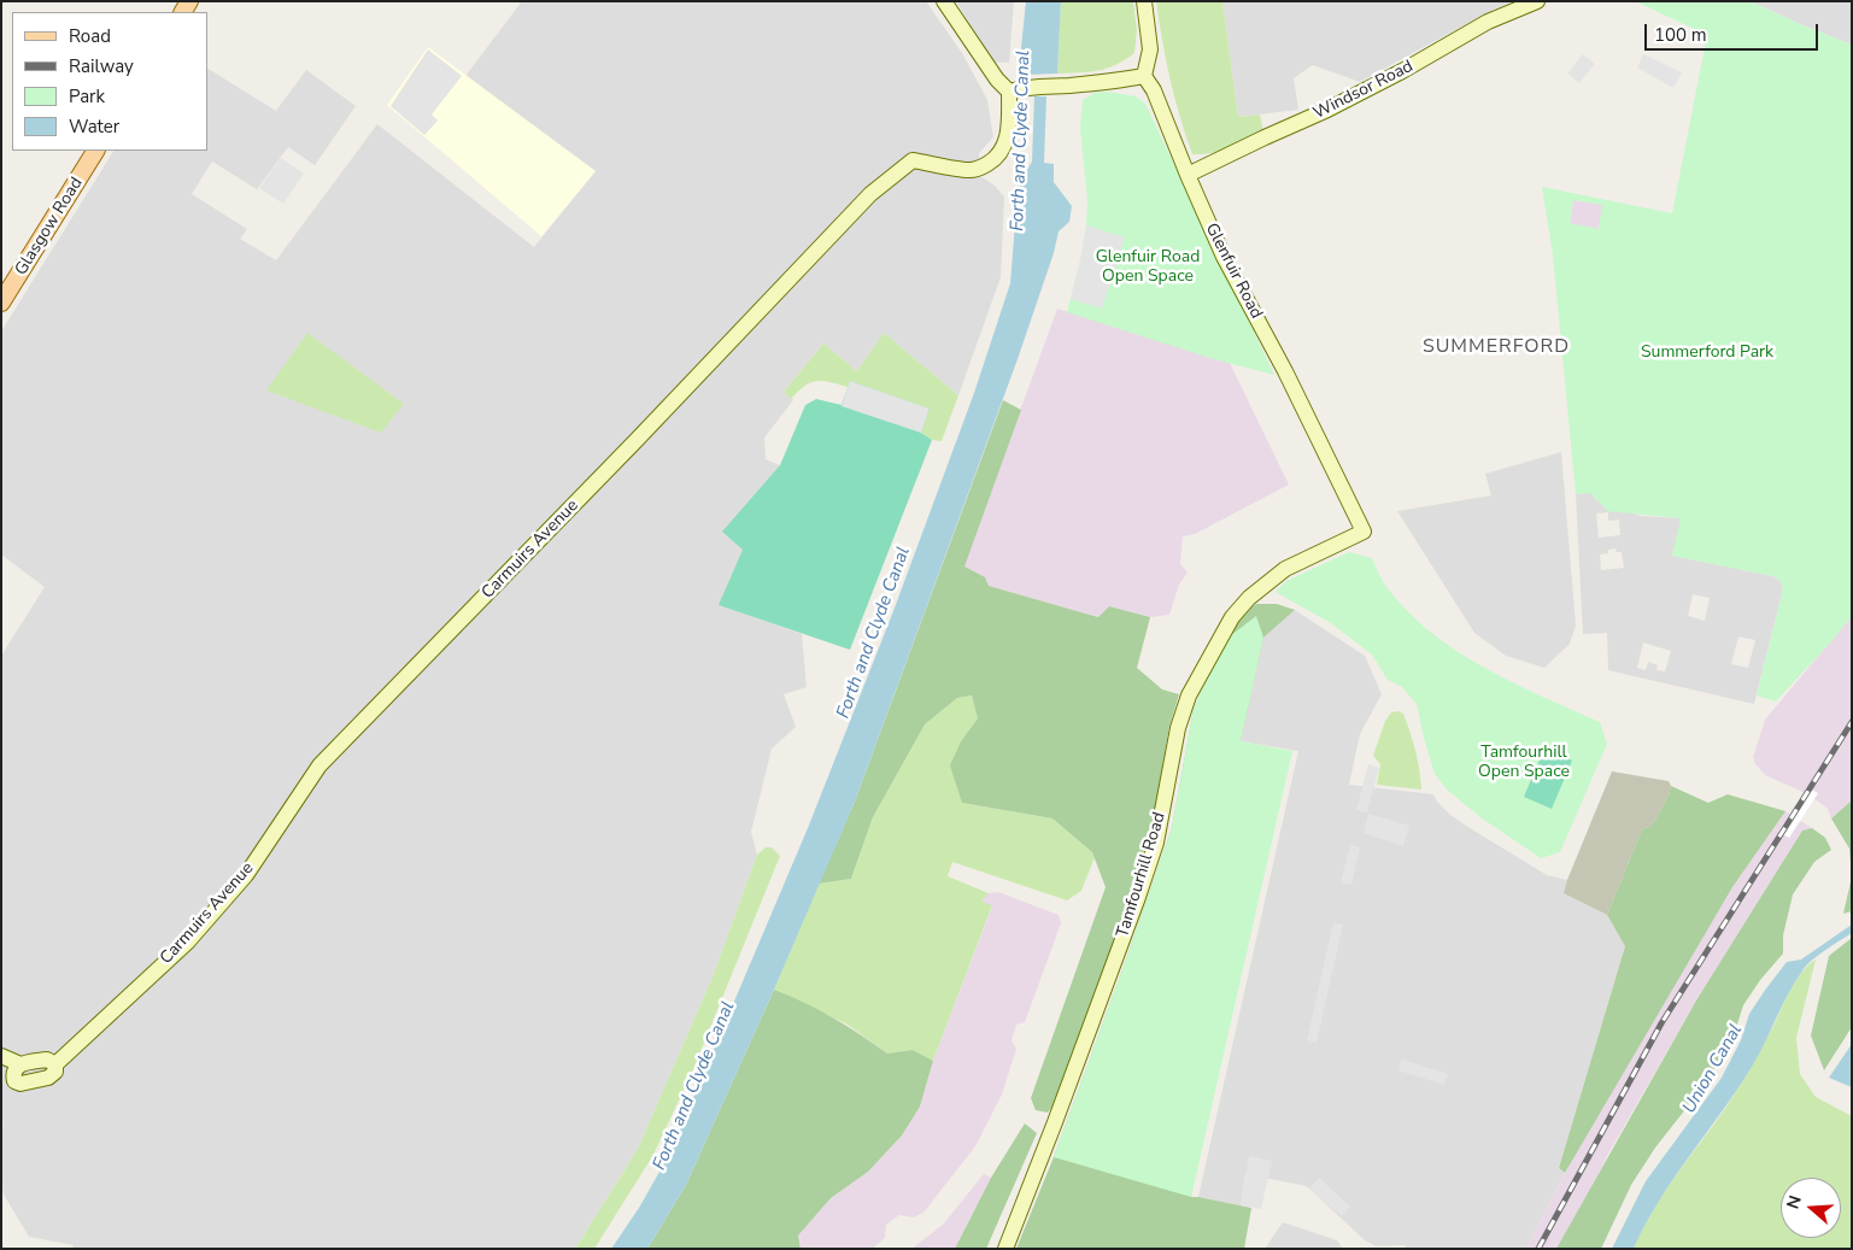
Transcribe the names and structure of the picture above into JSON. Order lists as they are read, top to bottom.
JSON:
{
  "streets": {
    "main road": ["Glasgow Road"],
    "street": [
      "Windsor Road",
      "Glenfuir Road",
      "Carmuirs Avenue",
      "Tamfourhill Road"
    ]
  },
  "crossings": [
    ["Windsor Road", "Glenfuir Road"],
    ["Glenfuir Road", "Tamfourhill Road"]
  ],
  "districts": ["SUMMERFORD"],
  "water": ["Forth and Clyde Canal", "Union Canal"],
  "parks": ["Glenfuir Road Open Space", "Summerford Park", "Tamfourhill Open Space"],
  "legend": [
    "Road",
    "Railway",
    "Park",
    "Water"
  ],
  "scale_bar": "100 m",
  "north": "left"
}
